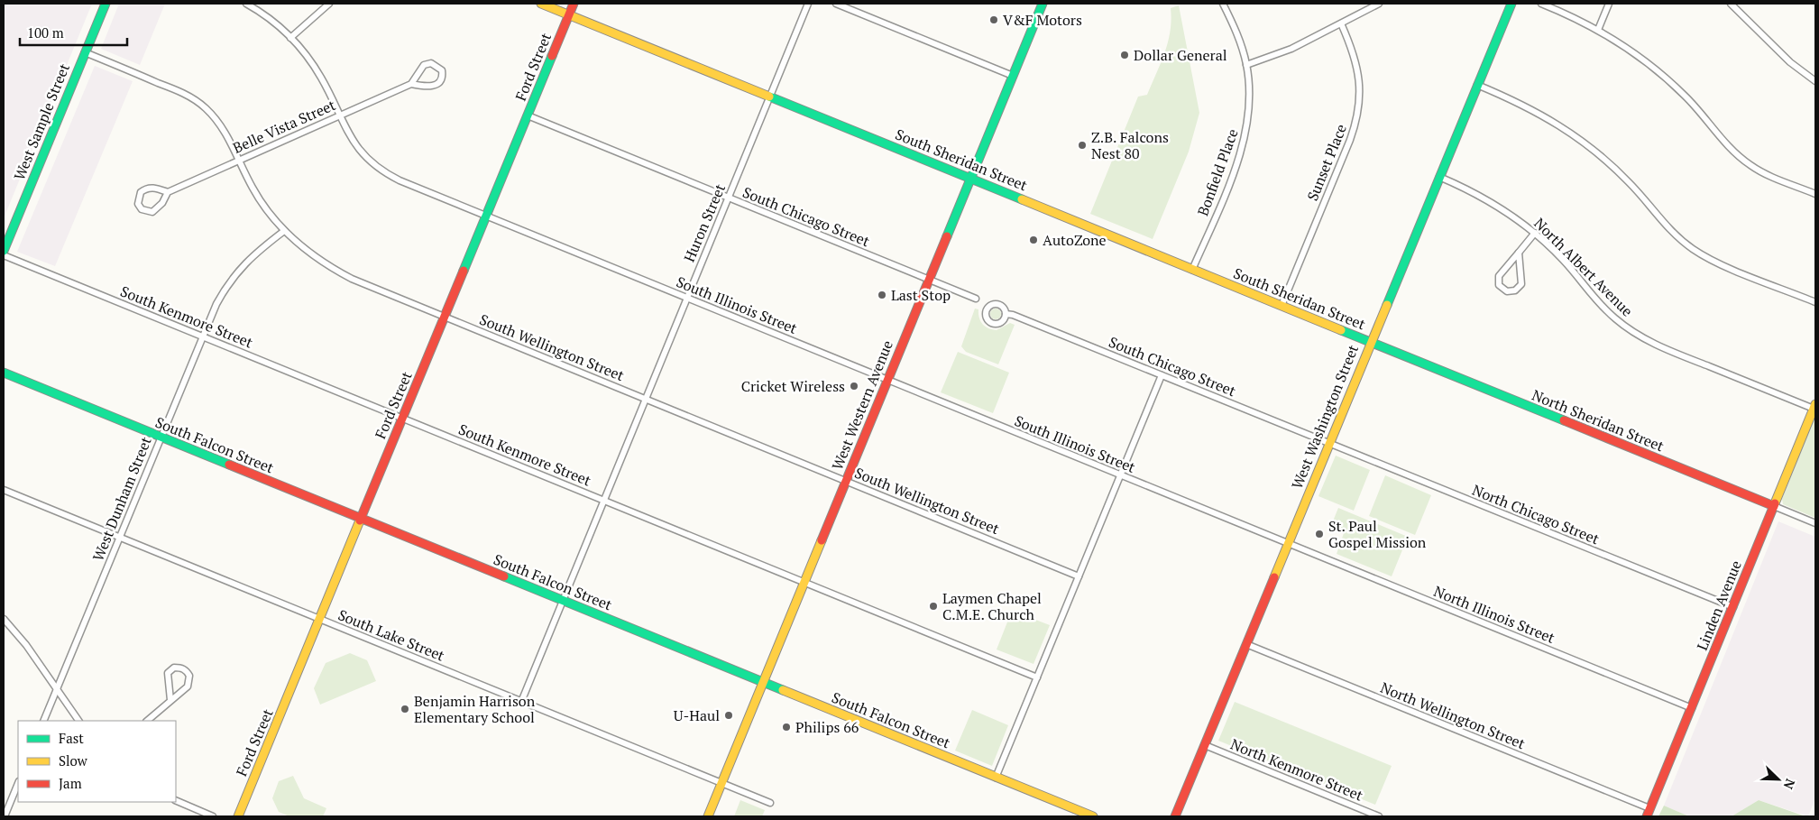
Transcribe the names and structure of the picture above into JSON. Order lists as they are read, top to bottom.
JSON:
{
  "streets": {
    "street": [
      "Ford Street",
      "West Sample Street",
      "Belle Vista Street",
      "South Sheridan Street",
      "Sunset Place",
      "Bonfield Place",
      "South Chicago Street",
      "Huron Street",
      "North Albert Avenue",
      "South Illinois Street",
      "South Kenmore Street",
      "South Wellington Street",
      "West Western Avenue",
      "West Washington Street",
      "North Sheridan Street",
      "South Falcon Street",
      "West Dunham Street",
      "North Chicago Street",
      "Linden Avenue",
      "North Illinois Street",
      "South Lake Street",
      "North Wellington Street",
      "North Kenmore Street"
    ]
  },
  "crossings": [
    ["Ford Street", "South Sheridan Street"],
    ["Ford Street", "South Chicago Street"],
    ["Ford Street", "South Illinois Street"],
    ["Ford Street", "South Kenmore Street"],
    ["Ford Street", "South Wellington Street"],
    ["Ford Street", "South Falcon Street"],
    ["Ford Street", "South Lake Street"],
    ["West Sample Street", "South Wellington Street"],
    ["Belle Vista Street", "South Illinois Street"],
    ["Belle Vista Street", "South Wellington Street"],
    ["South Sheridan Street", "Sunset Place"],
    ["South Sheridan Street", "Bonfield Place"],
    ["South Sheridan Street", "Huron Street"],
    ["South Sheridan Street", "West Western Avenue"],
    ["South Sheridan Street", "West Washington Street"],
    ["South Sheridan Street", "North Sheridan Street"],
    ["South Chicago Street", "Huron Street"],
    ["South Chicago Street", "West Western Avenue"],
    ["South Chicago Street", "West Washington Street"],
    ["South Chicago Street", "North Chicago Street"],
    ["Huron Street", "South Illinois Street"],
    ["Huron Street", "South Kenmore Street"],
    ["Huron Street", "South Wellington Street"],
    ["Huron Street", "South Falcon Street"],
    ["Huron Street", "South Lake Street"],
    ["North Albert Avenue", "West Washington Street"],
    ["North Albert Avenue", "Linden Avenue"],
    ["South Illinois Street", "West Western Avenue"],
    ["South Illinois Street", "West Washington Street"],
    ["South Illinois Street", "North Illinois Street"],
    ["South Kenmore Street", "West Western Avenue"],
    ["South Kenmore Street", "West Dunham Street"],
    ["South Wellington Street", "West Western Avenue"],
    ["South Wellington Street", "West Dunham Street"],
    ["West Western Avenue", "South Falcon Street"],
    ["West Western Avenue", "South Lake Street"],
    ["West Washington Street", "North Sheridan Street"],
    ["West Washington Street", "North Chicago Street"],
    ["West Washington Street", "North Illinois Street"],
    ["West Washington Street", "North Wellington Street"],
    ["West Washington Street", "North Kenmore Street"],
    ["North Sheridan Street", "Linden Avenue"],
    ["South Falcon Street", "West Dunham Street"],
    ["West Dunham Street", "South Lake Street"],
    ["North Chicago Street", "Linden Avenue"],
    ["Linden Avenue", "North Illinois Street"],
    ["Linden Avenue", "North Wellington Street"]
  ],
  "places": [
    "V&F Motors",
    "Dollar General",
    "Z.B. Falcons Nest 80",
    "AutoZone",
    "Last Stop",
    "Cricket Wireless",
    "St. Paul Gospel Mission",
    "Laymen Chapel C.M.E. Church",
    "Benjamin Harrison Elementary School",
    "U-Haul",
    "Philips 66"
  ],
  "legend": ["Fast", "Slow", "Jam"],
  "scale_bar": "100 m",
  "north": "bottom right"
}
